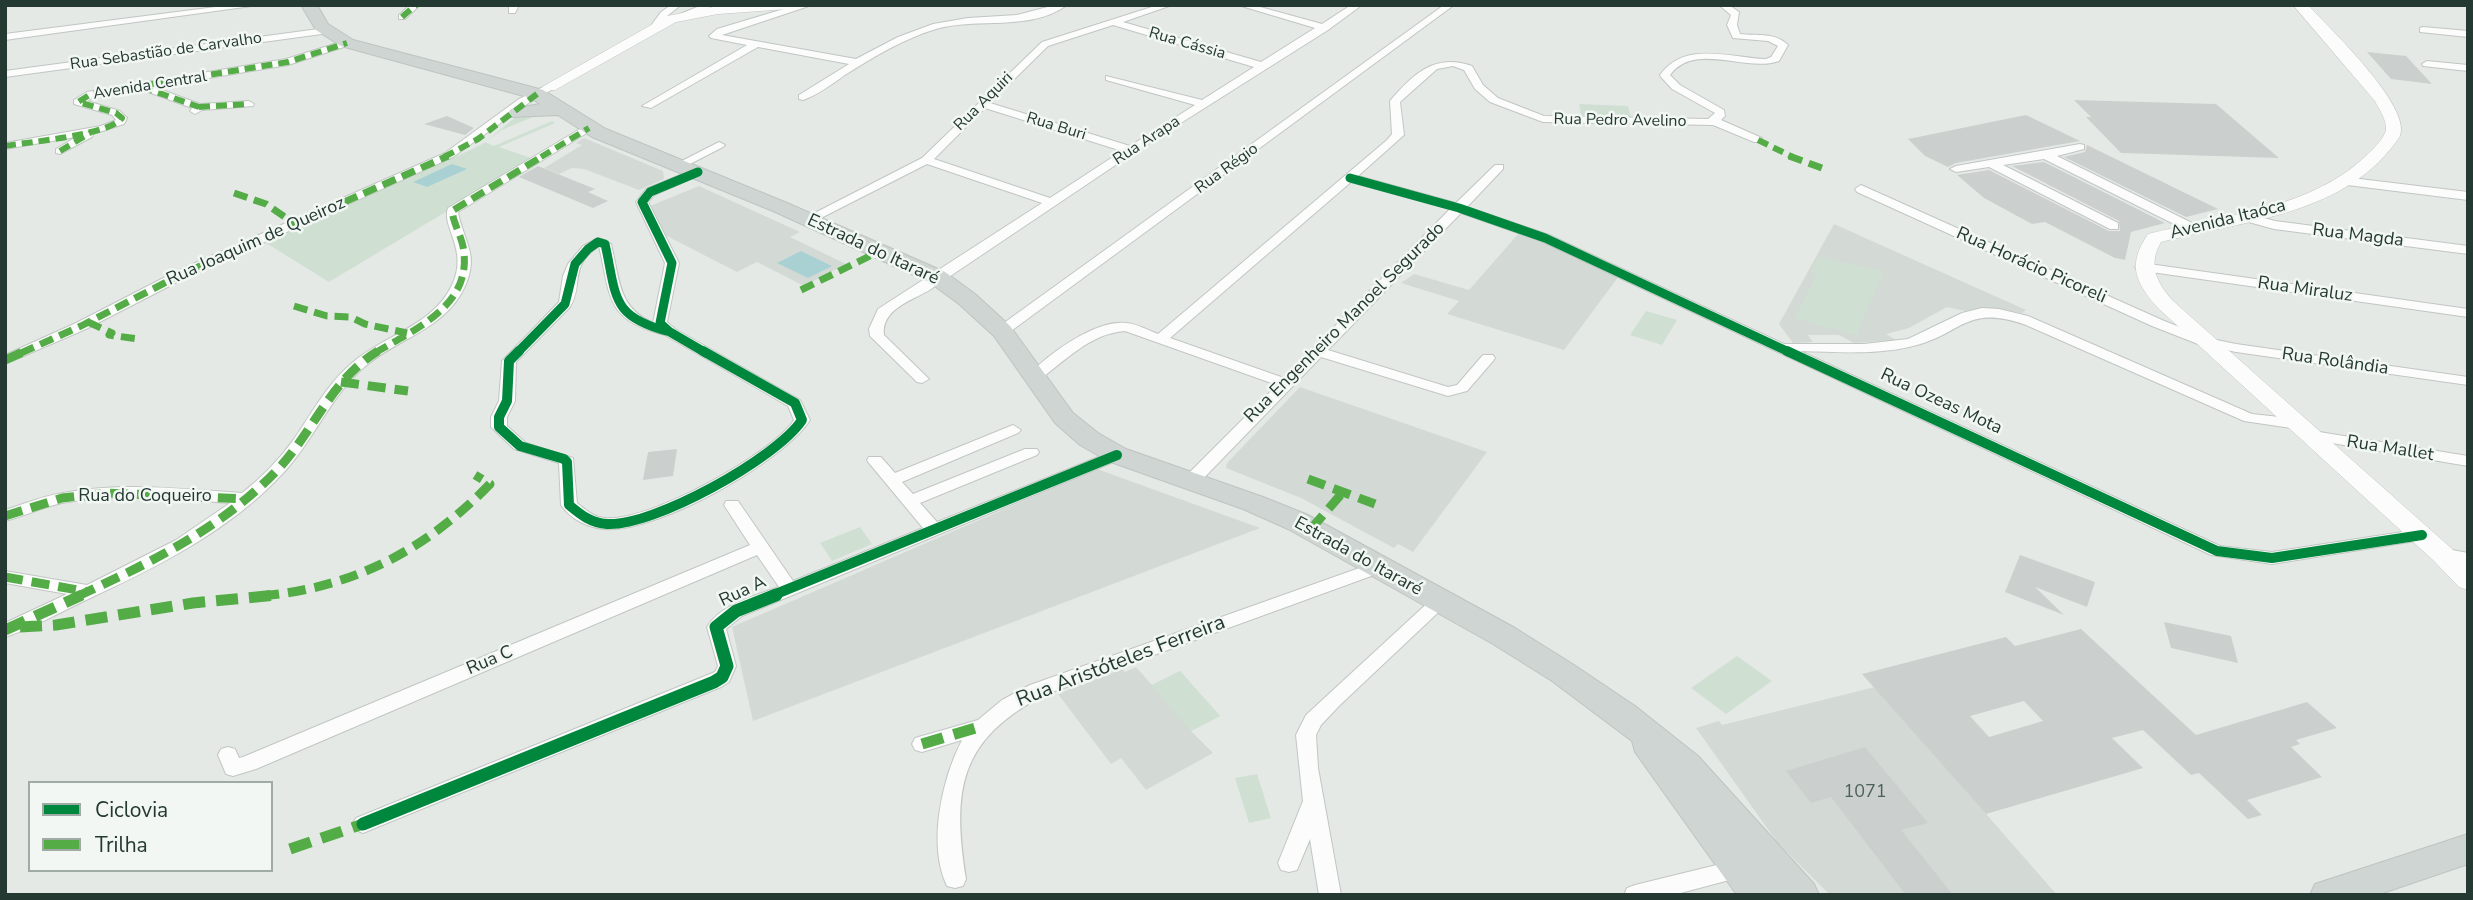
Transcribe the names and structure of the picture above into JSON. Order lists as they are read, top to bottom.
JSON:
{
  "streets": {
    "main road": ["Avenida Itaóca", "Estrada do Itararé"],
    "street": [
      "Rua Cássia",
      "Rua Sebastião de Carvalho",
      "Avenida Central",
      "Rua Aquiri",
      "Rua Pedro Avelino",
      "Rua Buri",
      "Rua Arapa",
      "Rua Régio",
      "Rua Magda",
      "Rua Joaquim de Queiroz",
      "Rua Horácio Picoreli",
      "Rua Miraluz",
      "Rua Engenheiro Manoel Segurado",
      "Rua Rolândia",
      "Rua Ozeas Mota",
      "Rua Mallet",
      "Rua do Coqueiro",
      "Rua A",
      "Rua C",
      "Rua Aristóteles Ferreira"
    ]
  },
  "crossings": [
    ["Rua Cássia", "Rua Aquiri"],
    ["Rua Cássia", "Rua Arapa"],
    ["Rua Sebastião de Carvalho", "Estrada do Itararé"],
    ["Avenida Central", "Estrada do Itararé"],
    ["Rua Aquiri", "Rua Buri"],
    ["Rua Aquiri", "Estrada do Itararé"],
    ["Rua Pedro Avelino", "Rua Ozeas Mota"],
    ["Rua Buri", "Rua Arapa"],
    ["Rua Arapa", "Estrada do Itararé"],
    ["Rua Régio", "Estrada do Itararé"],
    ["Avenida Itaóca", "Rua Magda"],
    ["Avenida Itaóca", "Rua Miraluz"],
    ["Rua Joaquim de Queiroz", "Estrada do Itararé"],
    ["Estrada do Itararé", "Rua Engenheiro Manoel Segurado"],
    ["Estrada do Itararé", "Rua A"],
    ["Estrada do Itararé", "Rua Aristóteles Ferreira"],
    ["Rua Horácio Picoreli", "Rua Rolândia"],
    ["Rua Engenheiro Manoel Segurado", "Rua Ozeas Mota"],
    ["Rua Ozeas Mota", "Rua Mallet"]
  ],
  "house_numbers": ["1071"],
  "legend": ["Ciclovia", "Trilha"]
}
